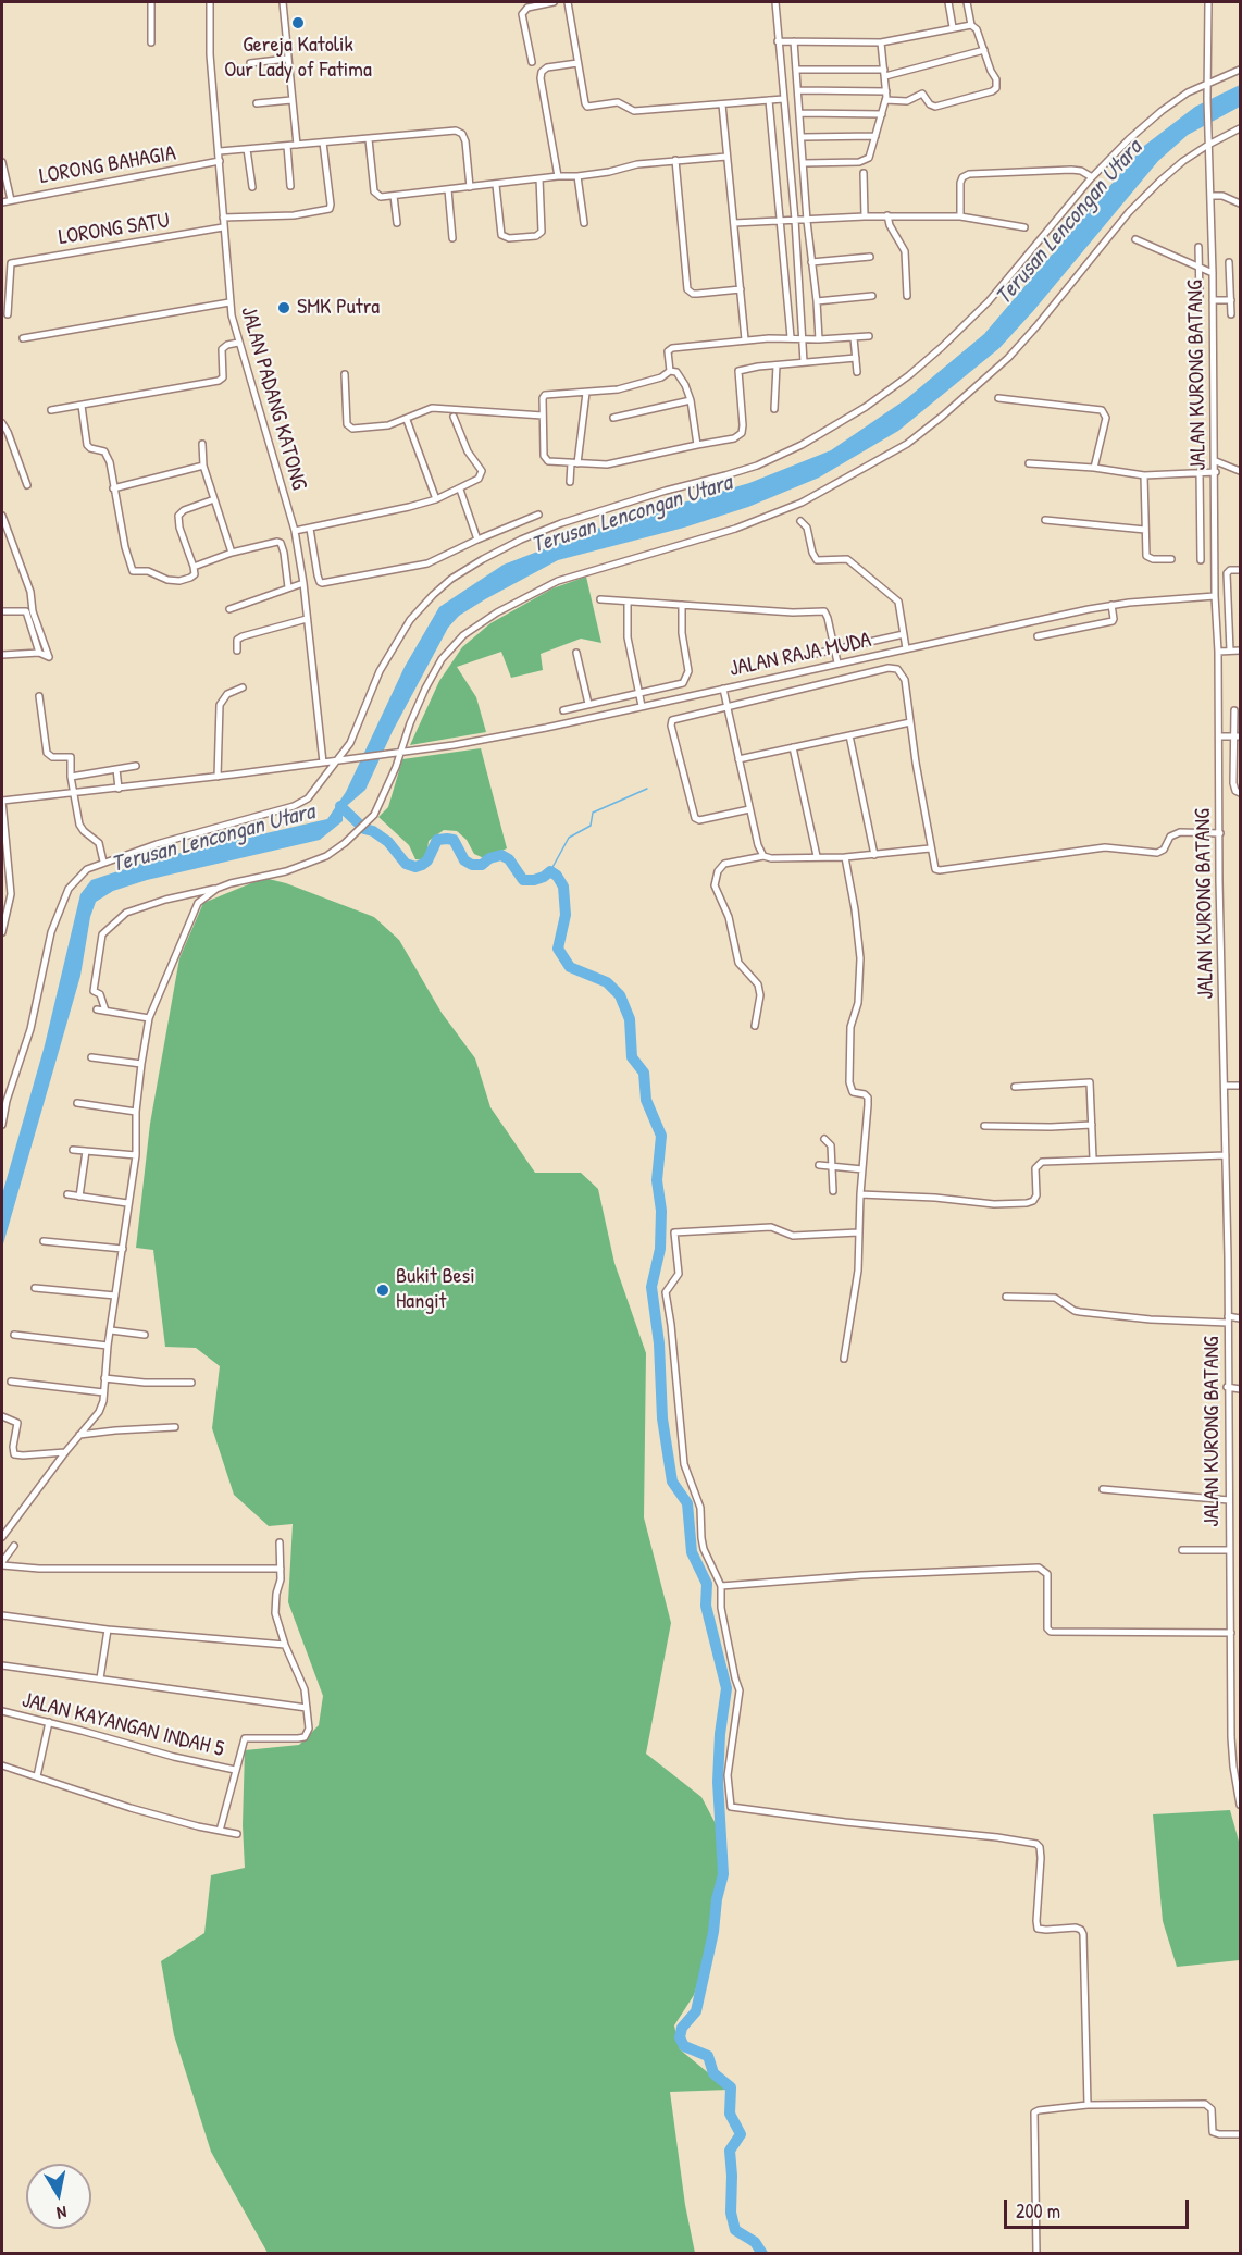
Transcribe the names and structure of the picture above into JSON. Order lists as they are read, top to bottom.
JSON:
{
  "streets": {
    "street": [
      "LORONG BAHAGIA",
      "LORONG SATU",
      "JALAN KURONG BATANG",
      "JALAN PADANG KATONG",
      "JALAN RAJA MUDA",
      "JALAN KAYANGAN INDAH 5"
    ]
  },
  "crossings": [
    ["LORONG BAHAGIA", "JALAN PADANG KATONG"],
    ["LORONG SATU", "JALAN PADANG KATONG"],
    ["JALAN KURONG BATANG", "JALAN RAJA MUDA"],
    ["JALAN PADANG KATONG", "JALAN RAJA MUDA"]
  ],
  "water": ["Terusan Lencongan Utara"],
  "places": ["Gereja Katolik Our Lady of Fatima", "SMK Putra", "Bukit Besi Hangit"],
  "scale_bar": "200 m",
  "north": "bottom"
}
